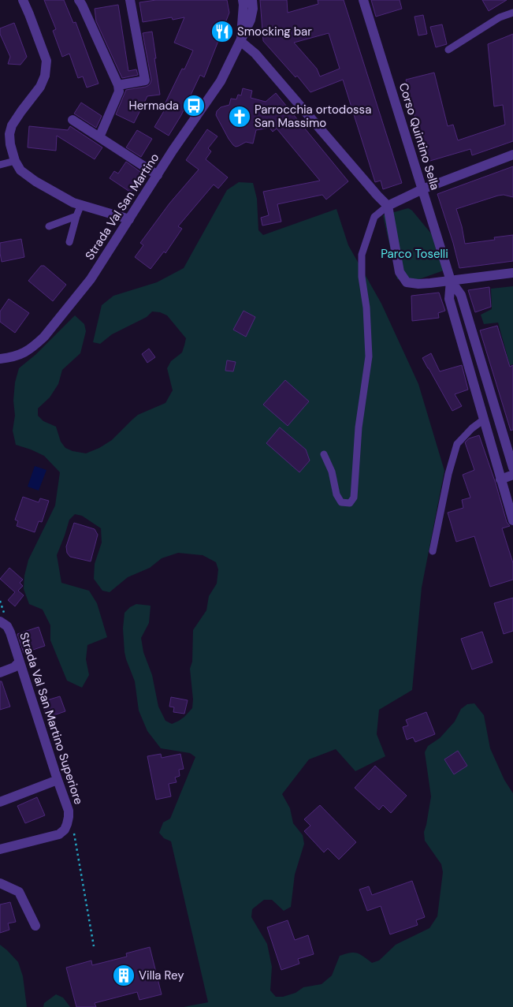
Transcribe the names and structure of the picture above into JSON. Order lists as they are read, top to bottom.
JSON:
{
  "streets": {
    "street": ["Corso Quintino Sella", "Strada Val San Martino", "Strada Val San Martino Superiore"]
  },
  "parks": ["Parco Toselli"],
  "places": {
    "restaurant": ["Smocking bar"],
    "bus stop": ["Hermada"],
    "church": ["Parrocchia ortodossa San Massimo"],
    "building": ["Villa Rey"]
  }
}
